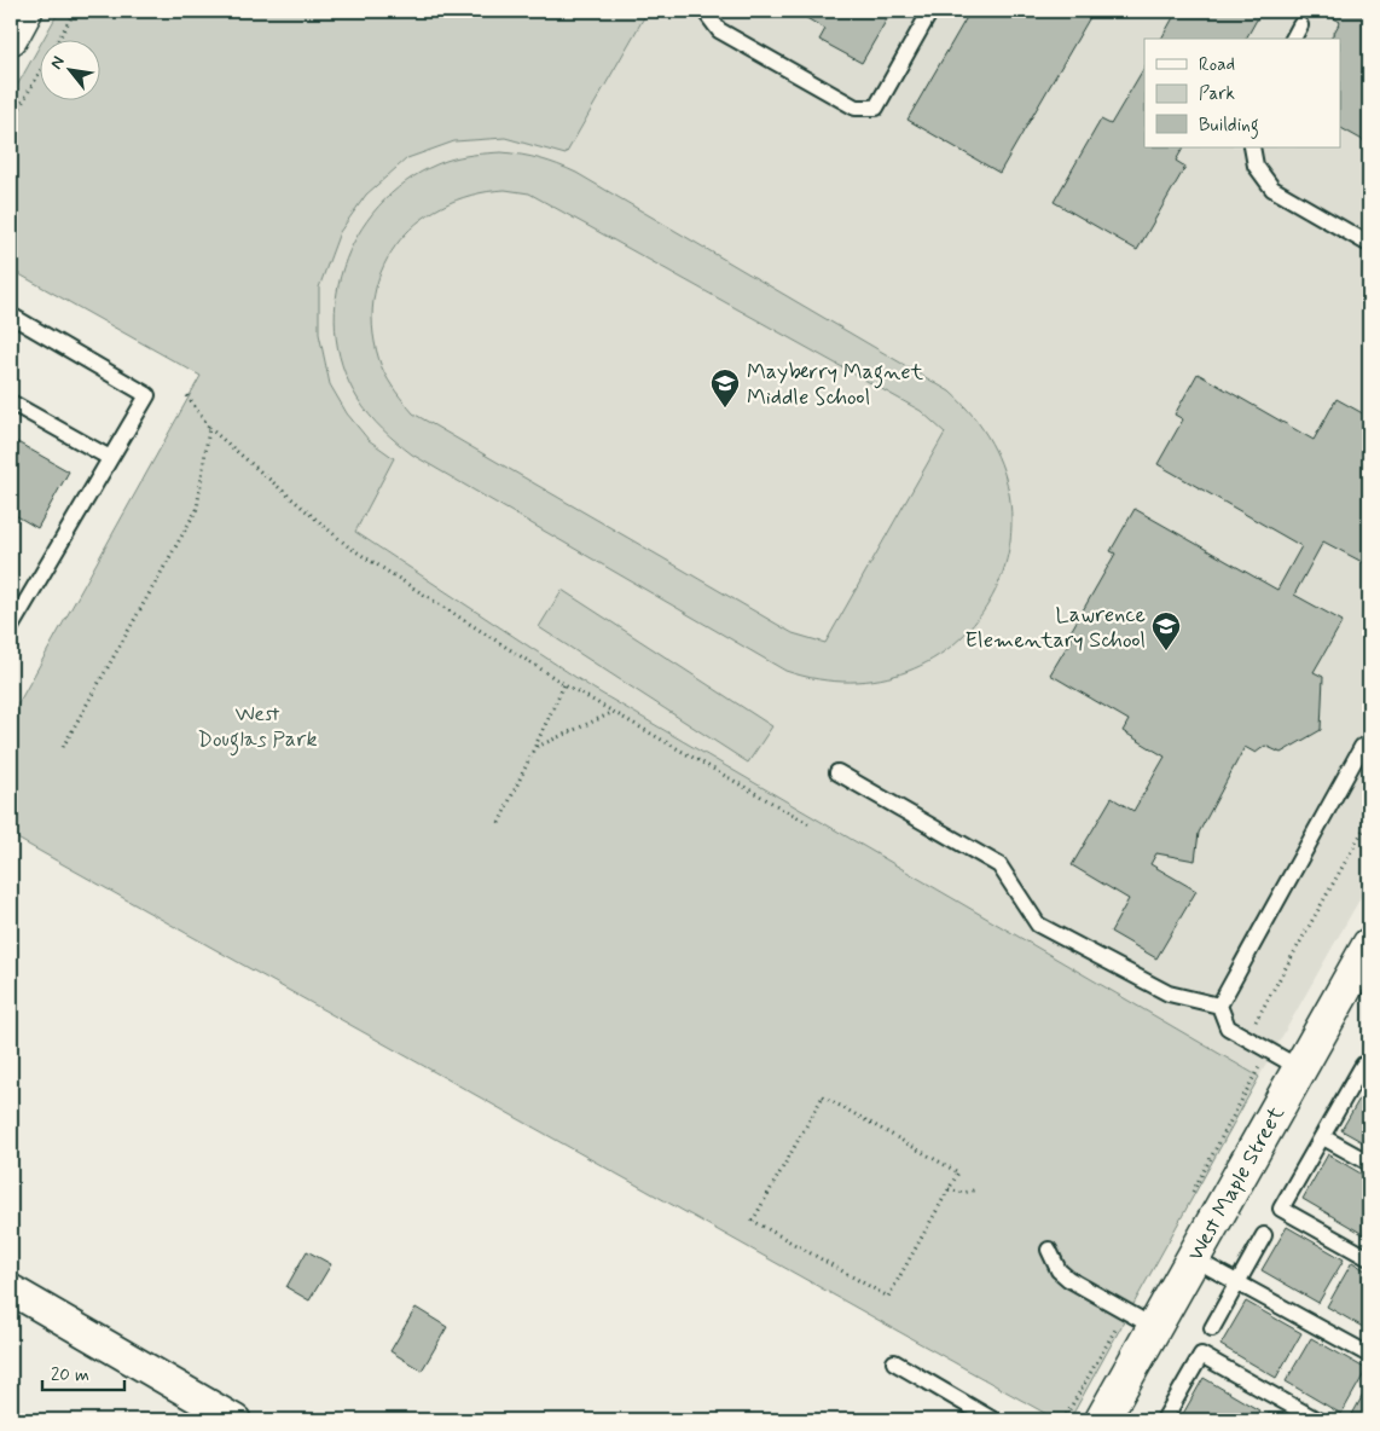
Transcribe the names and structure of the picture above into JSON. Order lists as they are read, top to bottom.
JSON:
{
  "streets": {
    "street": ["West Maple Street"]
  },
  "parks": ["West Douglas Park"],
  "places": {
    "school or university": ["Mayberry Magnet Middle School", "Lawrence Elementary School"]
  },
  "legend": ["Road", "Park", "Building"],
  "scale_bar": "20 m",
  "north": "top left"
}
